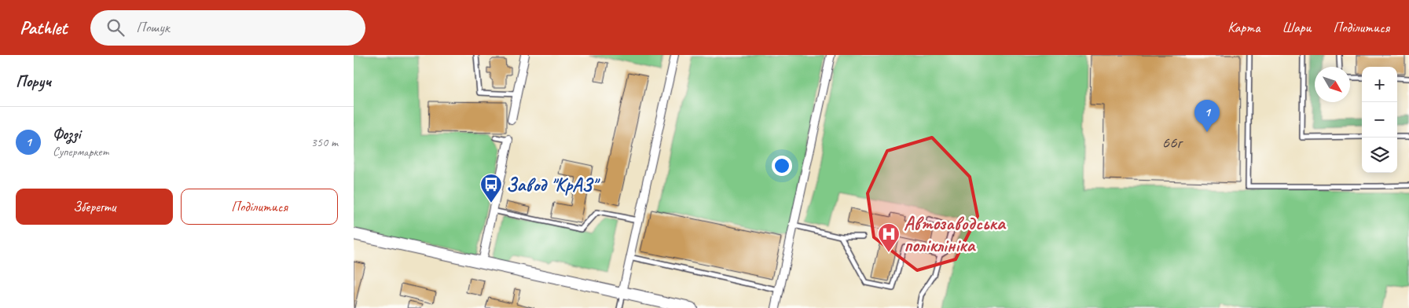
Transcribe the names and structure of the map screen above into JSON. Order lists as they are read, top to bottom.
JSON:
{
  "places": {
    "bus stop": ["Завод \"КрАЗ\""],
    "hospital": ["Автозаводська поліклініка"]
  },
  "house_numbers": ["66г"],
  "north": "bottom right",
  "page": {
    "header": "Pathlet",
    "search": "Пошук",
    "nav": ["Карта", "Шари", "Поділитися"],
    "heading": "Поруч",
    "map_buttons": ["+", "−"],
    "pins": "1",
    "list": [
      {
        "mark": "1",
        "name": "Фоззі",
        "note": "Супермаркет",
        "value": "350 m"
      }
    ],
    "buttons": ["Зберегти", "Поділитися"]
  }
}
